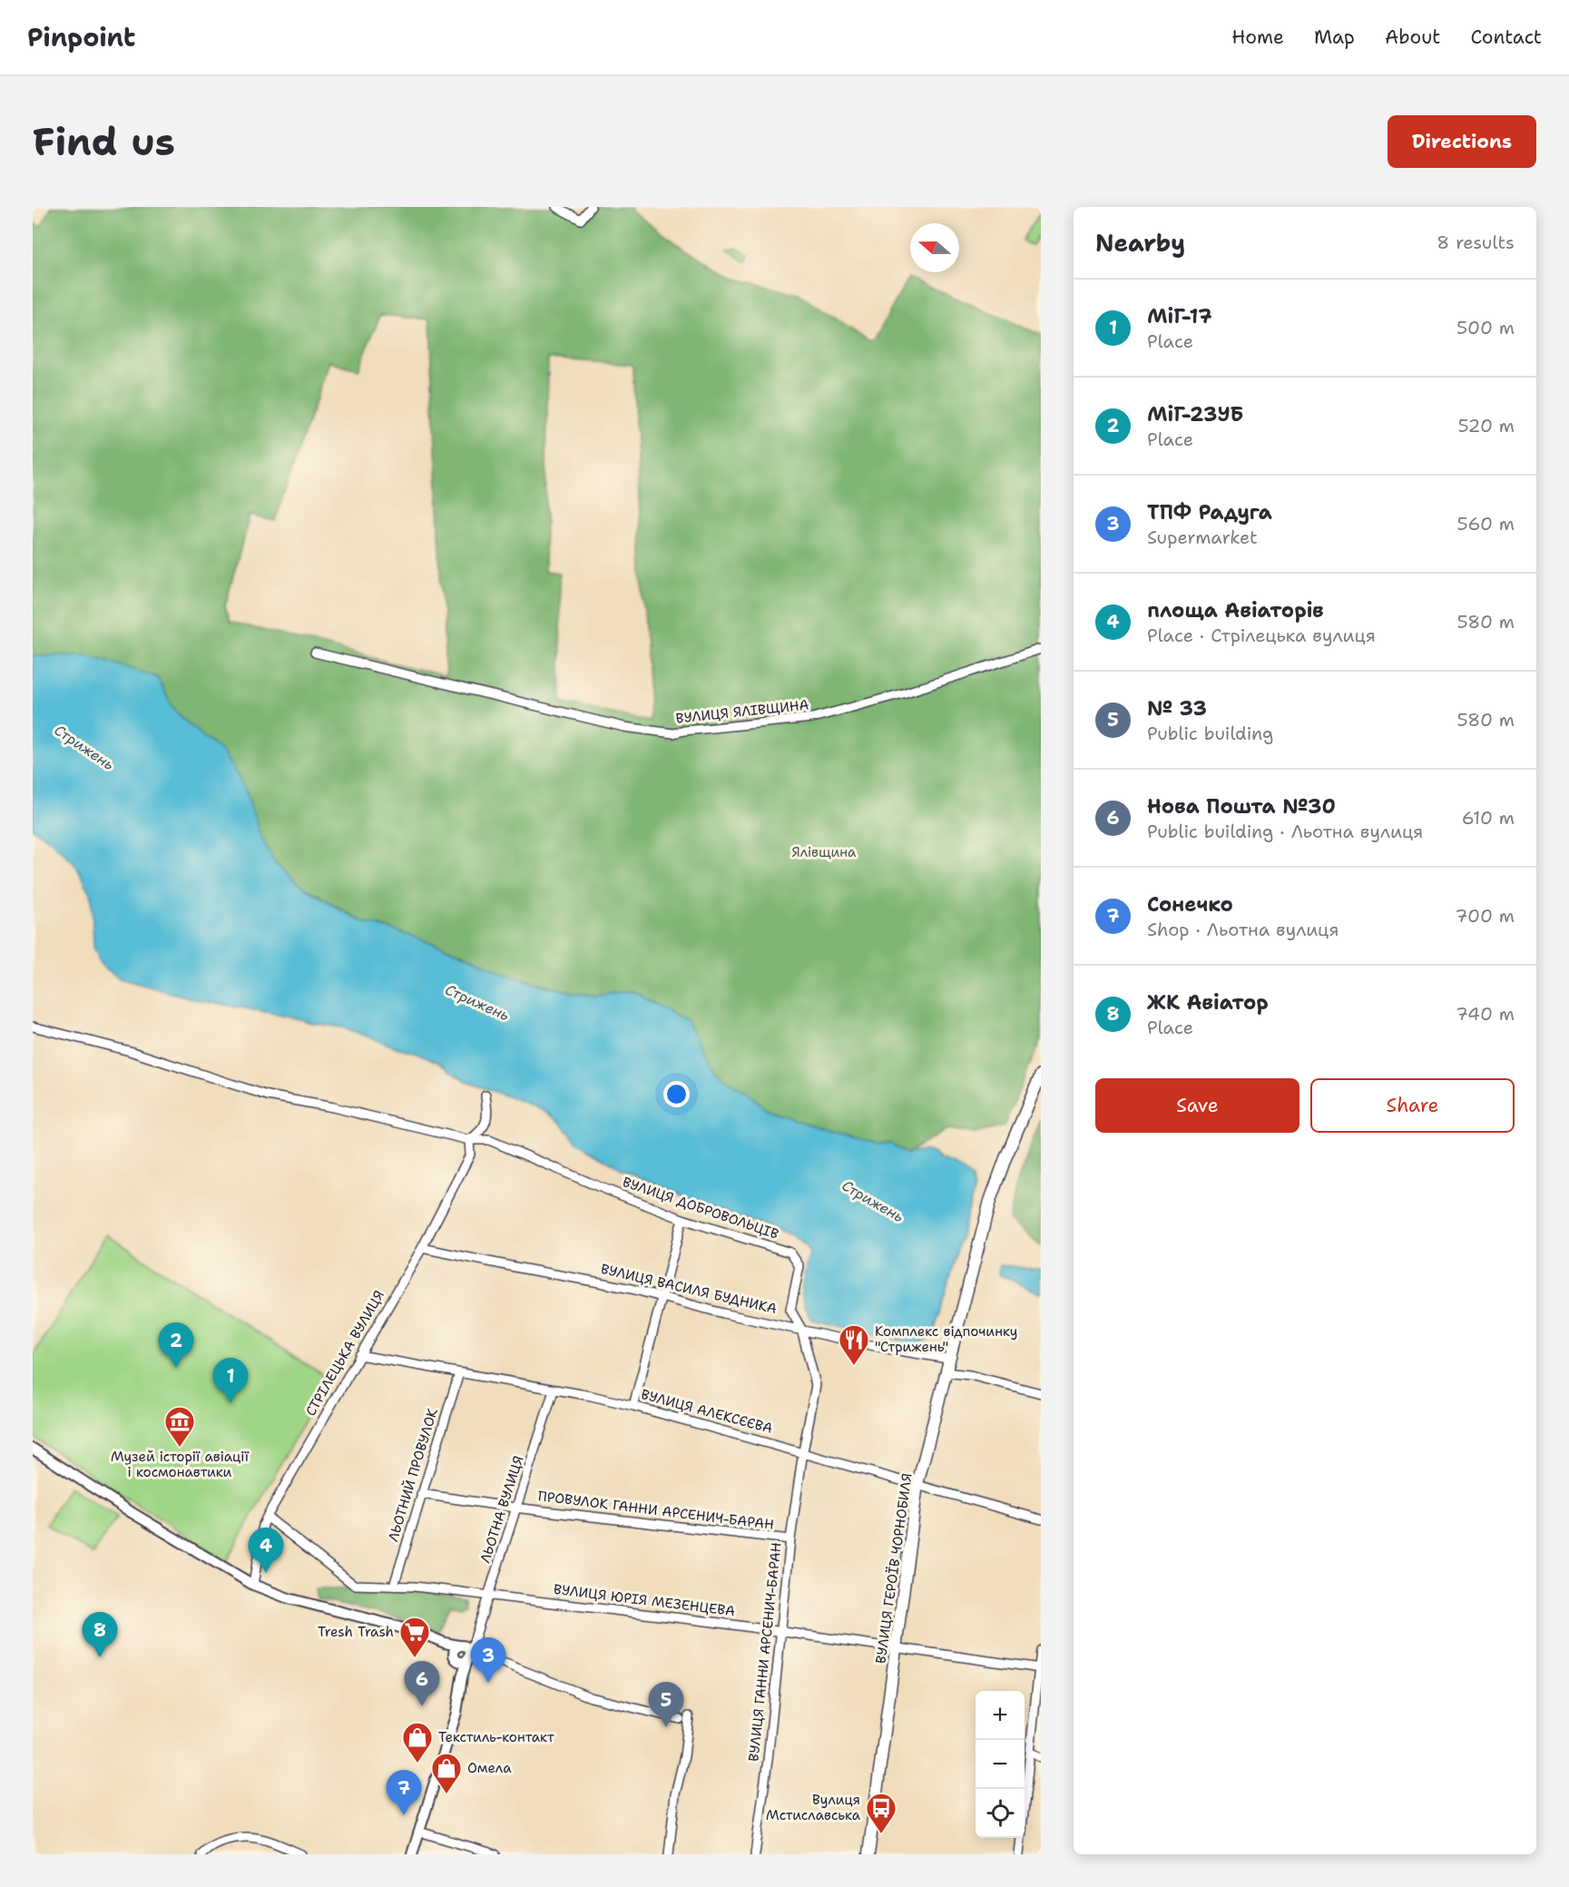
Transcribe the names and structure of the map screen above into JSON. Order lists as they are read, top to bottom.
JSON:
{
  "streets": {
    "main road": ["ВУЛИЦЯ ГЕРОЇВ ЧОРНОБИЛЯ"],
    "street": [
      "ВУЛИЦЯ ЯЛІВЩИНА",
      "ВУЛИЦЯ ДОБРОВОЛЬЦІВ",
      "ВУЛИЦЯ ВАСИЛЯ БУДНИКА",
      "СТРІЛЕЦЬКА ВУЛИЦЯ",
      "ВУЛИЦЯ АЛЕКСЄЄВА",
      "ЛЬОТНИЙ ПРОВУЛОК",
      "ЛЬОТНА ВУЛИЦЯ",
      "ПРОВУЛОК ГАННИ АРСЕНИЧ-БАРАН",
      "ВУЛИЦЯ ЮРІЯ МЕЗЕНЦЕВА",
      "ВУЛИЦЯ ГАННИ АРСЕНИЧ-БАРАН"
    ]
  },
  "crossings": [
    ["ВУЛИЦЯ ДОБРОВОЛЬЦІВ", "ВУЛИЦЯ ВАСИЛЯ БУДНИКА"],
    ["ВУЛИЦЯ ДОБРОВОЛЬЦІВ", "СТРІЛЕЦЬКА ВУЛИЦЯ"],
    ["ВУЛИЦЯ ДОБРОВОЛЬЦІВ", "ВУЛИЦЯ АЛЕКСЄЄВА"],
    ["ВУЛИЦЯ ДОБРОВОЛЬЦІВ", "ВУЛИЦЯ ГАННИ АРСЕНИЧ-БАРАН"],
    ["ВУЛИЦЯ ВАСИЛЯ БУДНИКА", "СТРІЛЕЦЬКА ВУЛИЦЯ"],
    ["ВУЛИЦЯ ВАСИЛЯ БУДНИКА", "ВУЛИЦЯ ГЕРОЇВ ЧОРНОБИЛЯ"],
    ["СТРІЛЕЦЬКА ВУЛИЦЯ", "ВУЛИЦЯ АЛЕКСЄЄВА"],
    ["СТРІЛЕЦЬКА ВУЛИЦЯ", "ВУЛИЦЯ ЮРІЯ МЕЗЕНЦЕВА"],
    ["ВУЛИЦЯ АЛЕКСЄЄВА", "ЛЬОТНИЙ ПРОВУЛОК"],
    ["ВУЛИЦЯ АЛЕКСЄЄВА", "ЛЬОТНА ВУЛИЦЯ"],
    ["ВУЛИЦЯ АЛЕКСЄЄВА", "ВУЛИЦЯ ГЕРОЇВ ЧОРНОБИЛЯ"],
    ["ВУЛИЦЯ АЛЕКСЄЄВА", "ВУЛИЦЯ ГАННИ АРСЕНИЧ-БАРАН"],
    ["ЛЬОТНИЙ ПРОВУЛОК", "ПРОВУЛОК ГАННИ АРСЕНИЧ-БАРАН"],
    ["ЛЬОТНИЙ ПРОВУЛОК", "ВУЛИЦЯ ЮРІЯ МЕЗЕНЦЕВА"],
    ["ЛЬОТНА ВУЛИЦЯ", "ПРОВУЛОК ГАННИ АРСЕНИЧ-БАРАН"],
    ["ЛЬОТНА ВУЛИЦЯ", "ВУЛИЦЯ ЮРІЯ МЕЗЕНЦЕВА"],
    ["ПРОВУЛОК ГАННИ АРСЕНИЧ-БАРАН", "ВУЛИЦЯ ГАННИ АРСЕНИЧ-БАРАН"],
    ["ВУЛИЦЯ ГЕРОЇВ ЧОРНОБИЛЯ", "ВУЛИЦЯ ЮРІЯ МЕЗЕНЦЕВА"],
    ["ВУЛИЦЯ ЮРІЯ МЕЗЕНЦЕВА", "ВУЛИЦЯ ГАННИ АРСЕНИЧ-БАРАН"]
  ],
  "water": ["Стрижень"],
  "parks": ["Ялівщина"],
  "places": {
    "restaurant": ["Комплекс відпочинку \"Стрижень\""],
    "museum": ["Музей історії авіації і космонавтики"],
    "supermarket": ["Tresh Trash"],
    "shop": ["Текстиль-контакт", "Омела"],
    "bus stop": ["Вулиця Мстиславська"]
  },
  "north": "left",
  "page": {
    "header": "Pinpoint",
    "nav": [
      "Home",
      "Map",
      "About",
      "Contact"
    ],
    "buttons": [
      "Directions",
      ["Save", "Share"]
    ],
    "title": "Find us",
    "heading": ["Nearby", "8 results"],
    "list": [
      {
        "mark": "1",
        "name": "МіГ-17",
        "note": "Place",
        "value": "500 m"
      },
      {
        "mark": "2",
        "name": "МіГ-23УБ",
        "note": "Place",
        "value": "520 m"
      },
      {
        "mark": "3",
        "name": "ТПФ Радуга",
        "note": "Supermarket",
        "value": "560 m"
      },
      {
        "mark": "4",
        "name": "площа Авіаторів",
        "note": "Place · Стрілецька вулиця",
        "value": "580 m"
      },
      {
        "mark": "5",
        "name": "№ 33",
        "note": "Public building",
        "value": "580 m"
      },
      {
        "mark": "6",
        "name": "Нова Пошта №30",
        "note": "Public building · Льотна вулиця",
        "value": "610 m"
      },
      {
        "mark": "7",
        "name": "Сонечко",
        "note": "Shop · Льотна вулиця",
        "value": "700 m"
      },
      {
        "mark": "8",
        "name": "ЖК Авіатор",
        "note": "Place",
        "value": "740 m"
      }
    ],
    "pins": [
      "2",
      "1",
      "4",
      "8",
      "3",
      "6",
      "5",
      "7"
    ],
    "map_buttons": ["+", "−"]
  }
}
